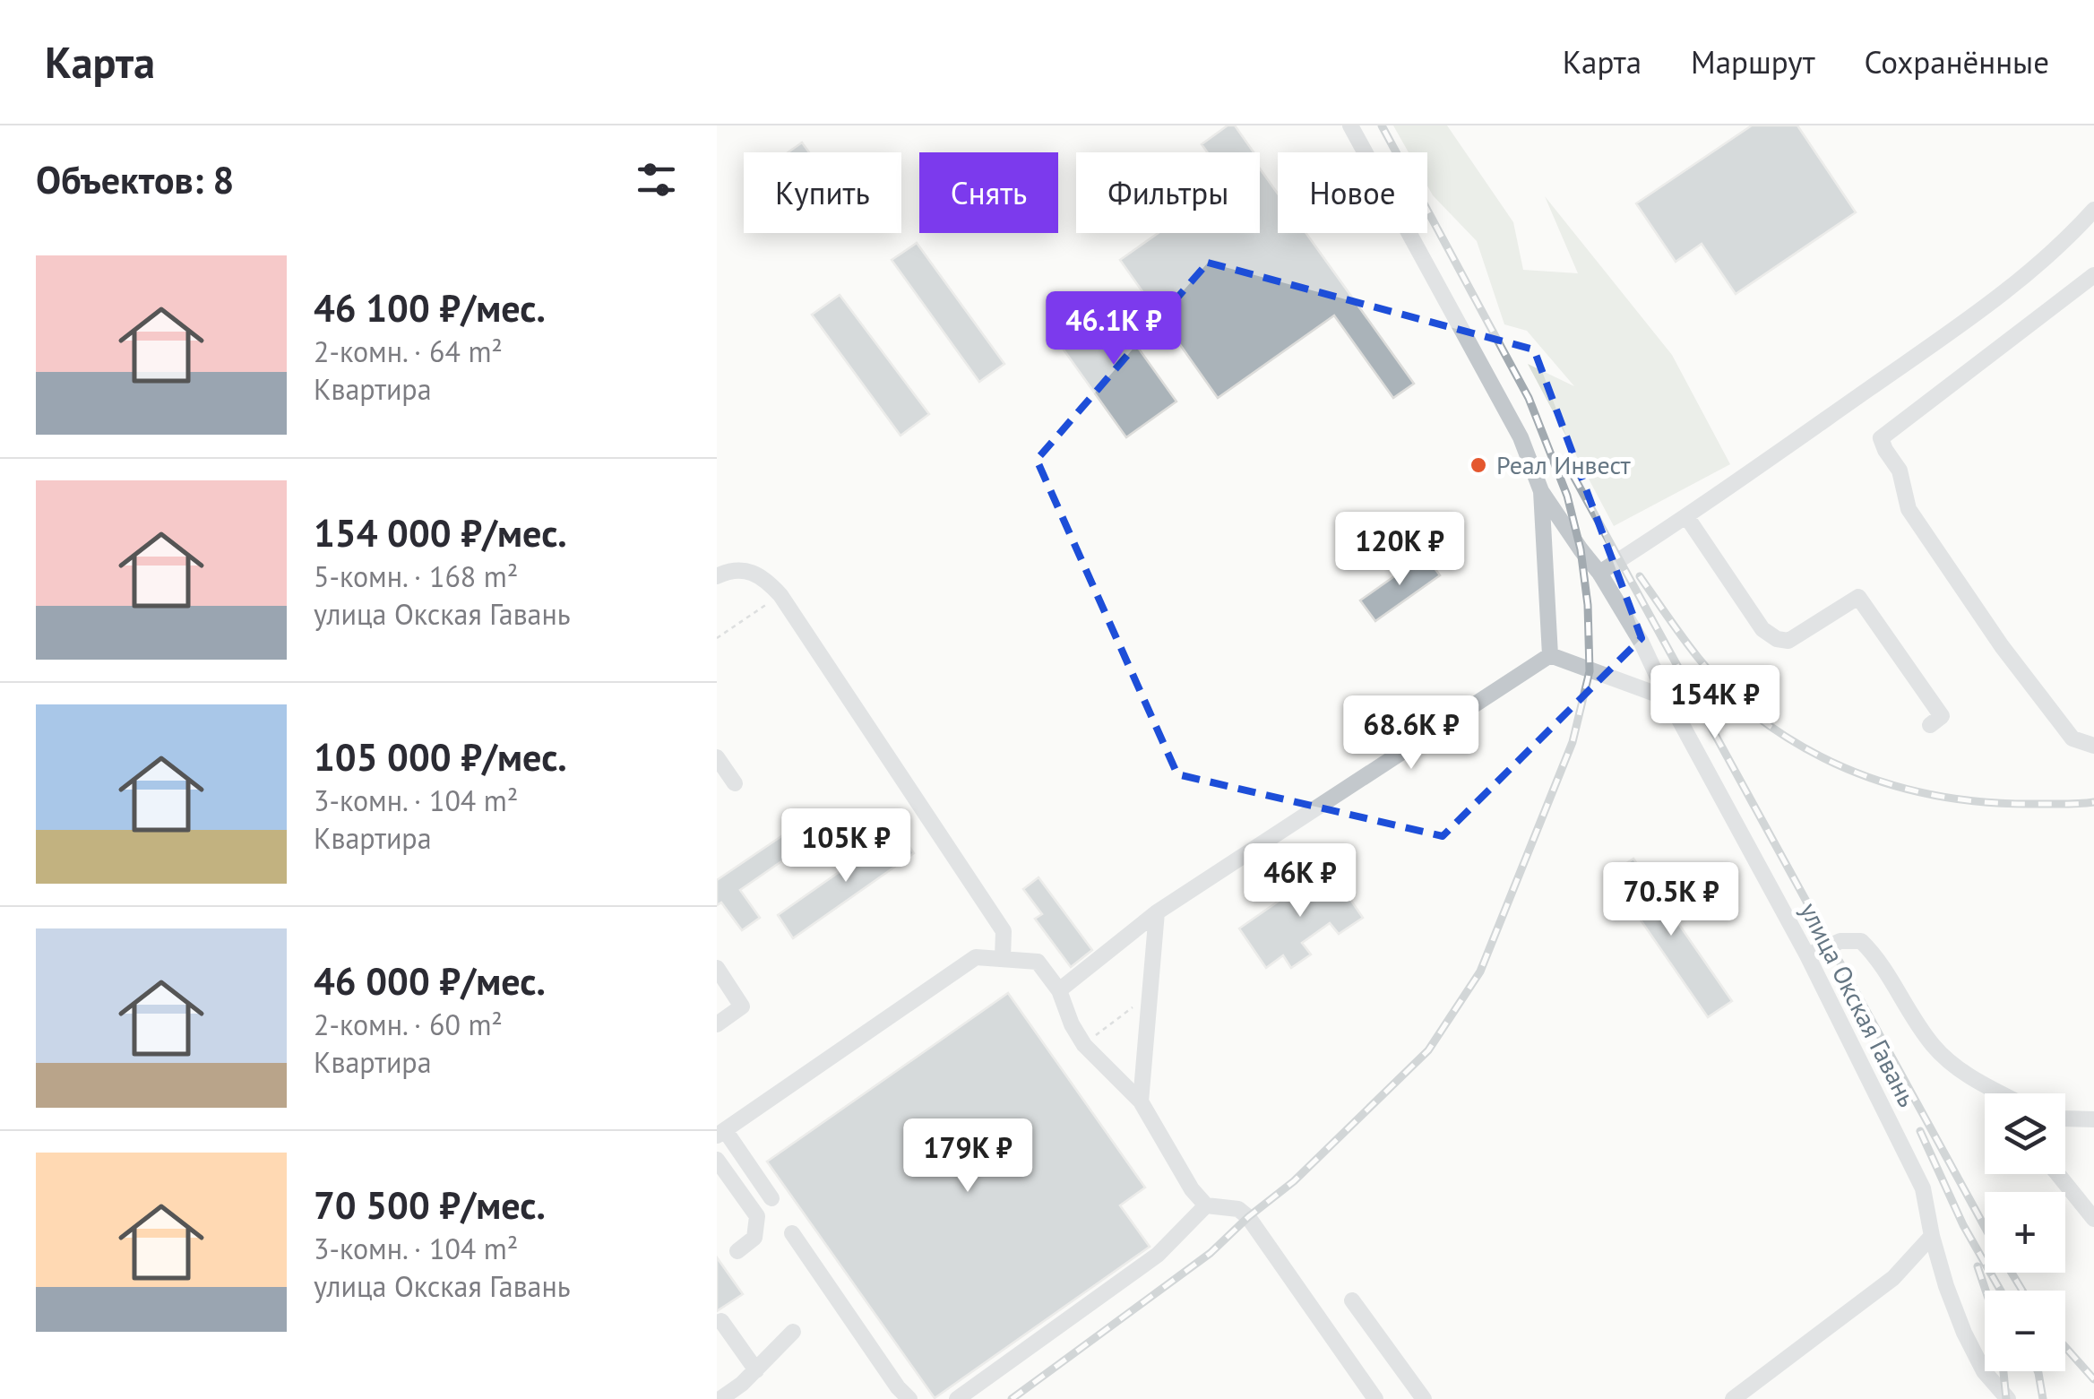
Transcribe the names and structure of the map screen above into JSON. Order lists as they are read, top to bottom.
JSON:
{
  "streets": {
    "street": ["улица Окская Гавань"]
  },
  "places": ["Реал Инвест"],
  "page": {
    "header": "Карта",
    "nav": ["Карта", "Маршрут", "Сохранённые"],
    "heading": "Объектов: 8",
    "chip": [
      "Купить",
      "Снять",
      "Фильтры",
      "Новое"
    ],
    "list": [
      {
        "name": "46 100 ₽/мес.",
        "note": "2-комн. · 64 m² · Квартира"
      },
      {
        "name": "154 000 ₽/мес.",
        "note": "5-комн. · 168 m² · улица Окская Гавань"
      },
      {
        "name": "105 000 ₽/мес.",
        "note": "3-комн. · 104 m² · Квартира"
      },
      {
        "name": "46 000 ₽/мес.",
        "note": "2-комн. · 60 m² · Квартира"
      },
      {
        "name": "70 500 ₽/мес.",
        "note": "3-комн. · 104 m² · улица Окская Гавань"
      }
    ],
    "price": [
      "46.1K ₽",
      "120K ₽",
      "154K ₽",
      "68.6K ₽",
      "105K ₽",
      "46K ₽",
      "70.5K ₽",
      "179K ₽"
    ],
    "map_buttons": ["+", "−"]
  }
}
